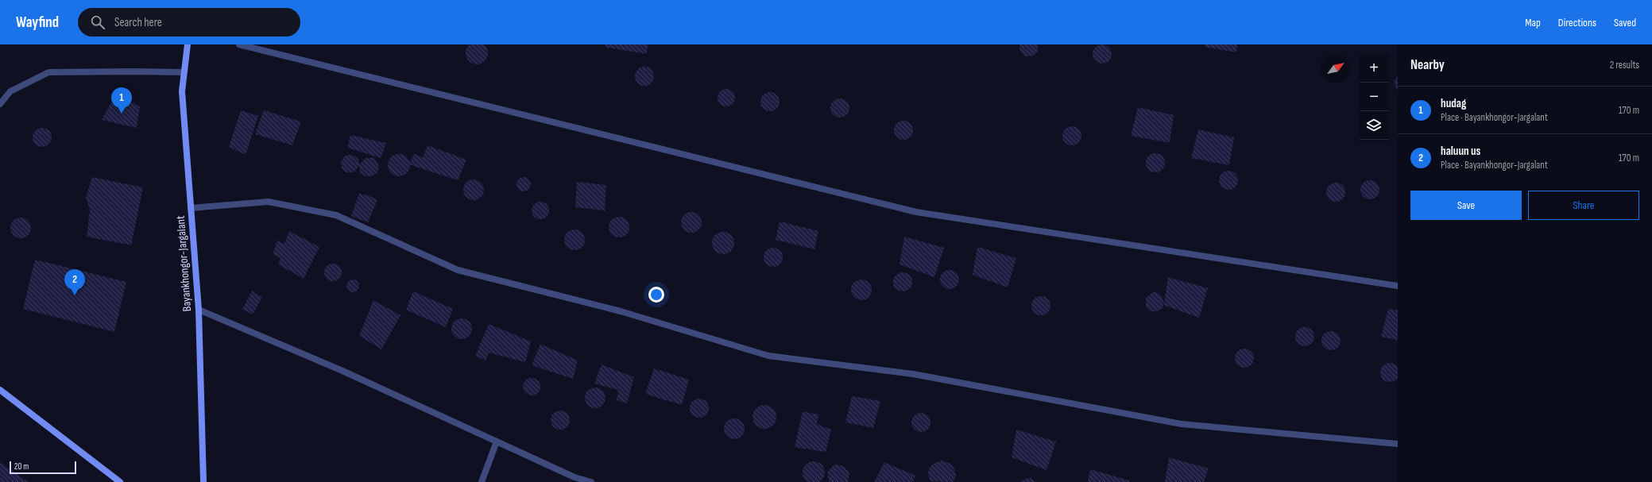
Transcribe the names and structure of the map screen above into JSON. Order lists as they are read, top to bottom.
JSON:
{
  "streets": {
    "street": ["Bayankhongor-Jargalant"]
  },
  "scale_bar": "20 m",
  "north": "top right",
  "page": {
    "header": "Wayfind",
    "search": "Search here",
    "nav": ["Map", "Directions", "Saved"],
    "heading": ["Nearby", "2 results"],
    "map_buttons": ["+", "−"],
    "list": [
      {
        "mark": "1",
        "name": "hudag",
        "note": "Place · Bayankhongor-Jargalant",
        "value": "170 m"
      },
      {
        "mark": "2",
        "name": "haluun us",
        "note": "Place · Bayankhongor-Jargalant",
        "value": "170 m"
      }
    ],
    "pins": ["1", "2"],
    "buttons": ["Save", "Share"],
    "scale": "20 m"
  }
}
